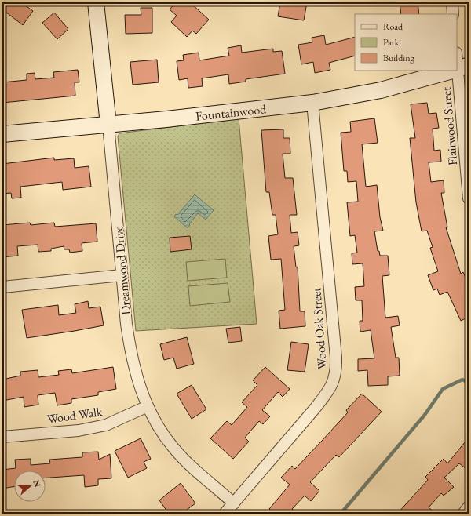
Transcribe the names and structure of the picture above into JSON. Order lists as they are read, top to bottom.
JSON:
{
  "streets": {
    "street": [
      "Fountainwood",
      "Flairwood Street",
      "Dreamwood Drive",
      "Wood Oak Street",
      "Wood Walk"
    ]
  },
  "crossings": [
    ["Fountainwood", "Dreamwood Drive"],
    ["Fountainwood", "Wood Oak Street"],
    ["Dreamwood Drive", "Wood Oak Street"],
    ["Dreamwood Drive", "Wood Walk"]
  ],
  "legend": ["Road", "Park", "Building"],
  "north": "right"
}
